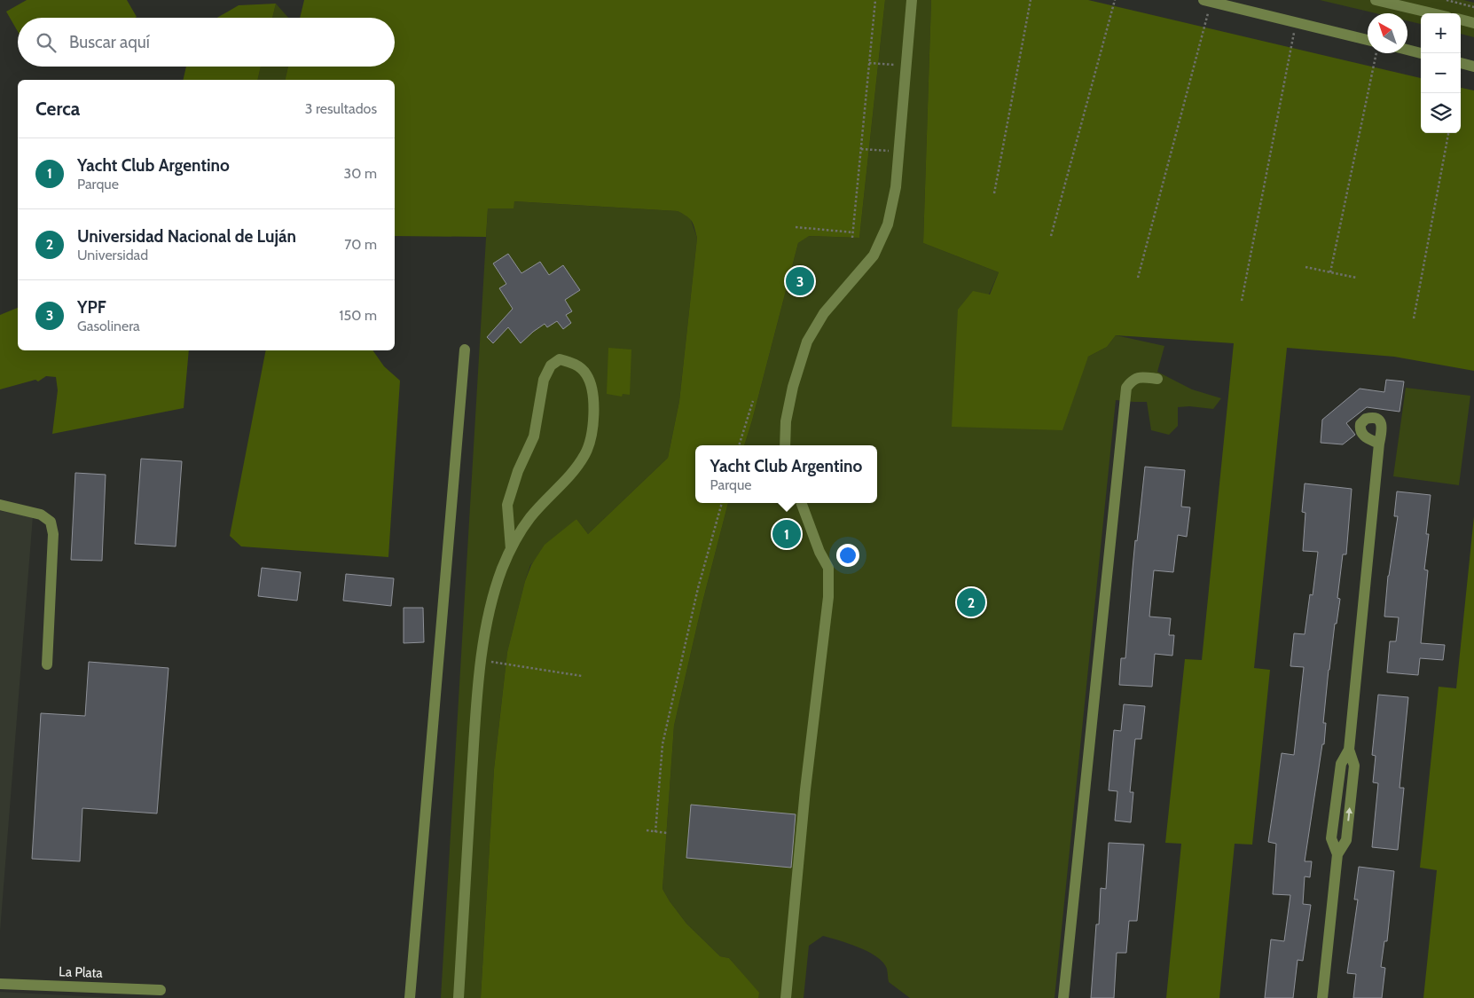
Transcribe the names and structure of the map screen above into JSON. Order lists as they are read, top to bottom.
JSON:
{
  "streets": {
    "street": ["La Plata"]
  },
  "north": "top left",
  "page": {
    "map_buttons": ["+", "−"],
    "search": "Buscar aquí",
    "heading": ["Cerca", "3 resultados"],
    "list": [
      {
        "mark": "1",
        "name": "Yacht Club Argentino",
        "note": "Parque",
        "value": "30 m"
      },
      {
        "mark": "2",
        "name": "Universidad Nacional de Luján",
        "note": "Universidad",
        "value": "70 m"
      },
      {
        "mark": "3",
        "name": "YPF",
        "note": "Gasolinera",
        "value": "150 m"
      }
    ],
    "pins": ["3", "1", "2"],
    "popup": ["Yacht Club Argentino", "Parque"]
  }
}
